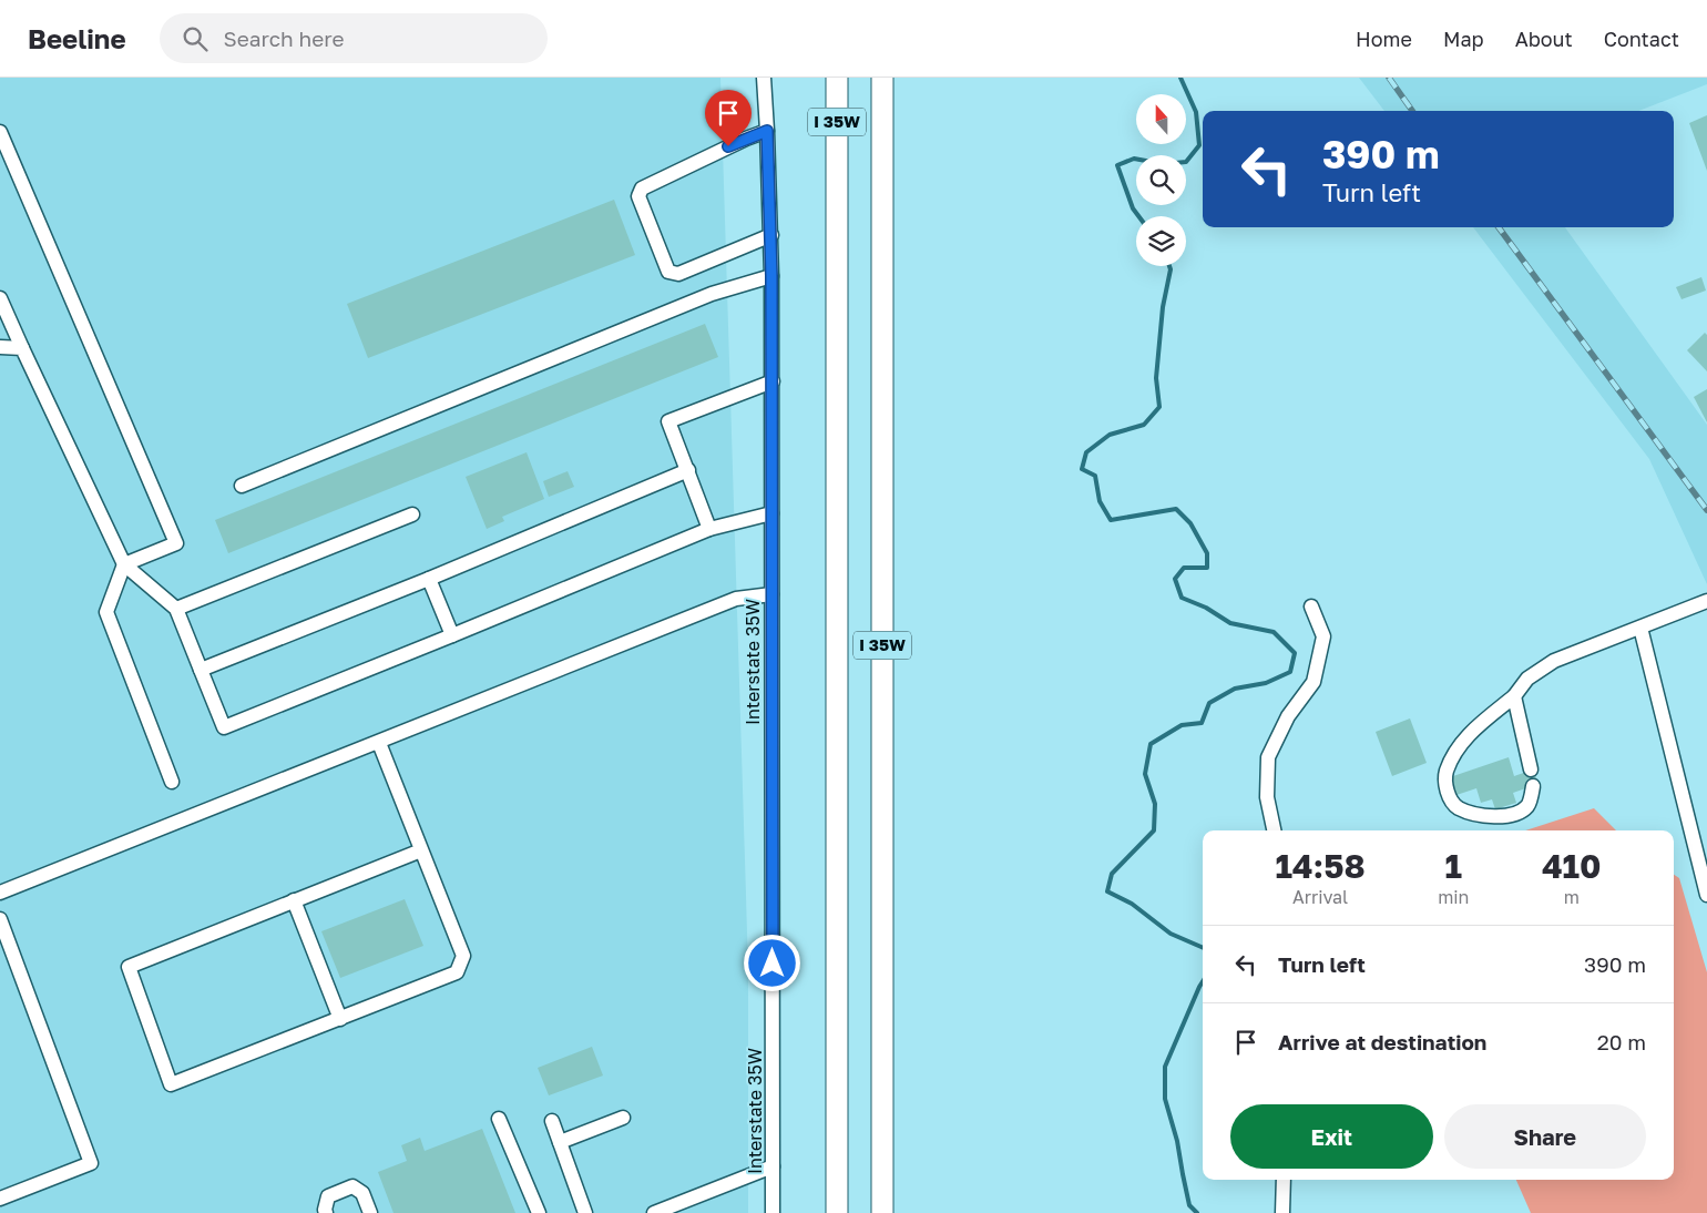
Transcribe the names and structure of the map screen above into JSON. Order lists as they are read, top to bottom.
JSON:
{
  "streets": {
    "highway": ["I 35W"],
    "street": ["Interstate 35W"]
  },
  "north": "top",
  "page": {
    "header": "Beeline",
    "search": "Search here",
    "nav": [
      "Home",
      "Map",
      "About",
      "Contact"
    ],
    "turn": ["390 m", "Turn left"],
    "eta": [
      "14:58",
      "Arrival",
      "1",
      "min",
      "410",
      "m"
    ],
    "list": [
      {
        "name": "Turn left",
        "value": "390 m"
      },
      {
        "name": "Arrive at destination",
        "value": "20 m"
      }
    ],
    "buttons": ["Exit", "Share"]
  }
}
